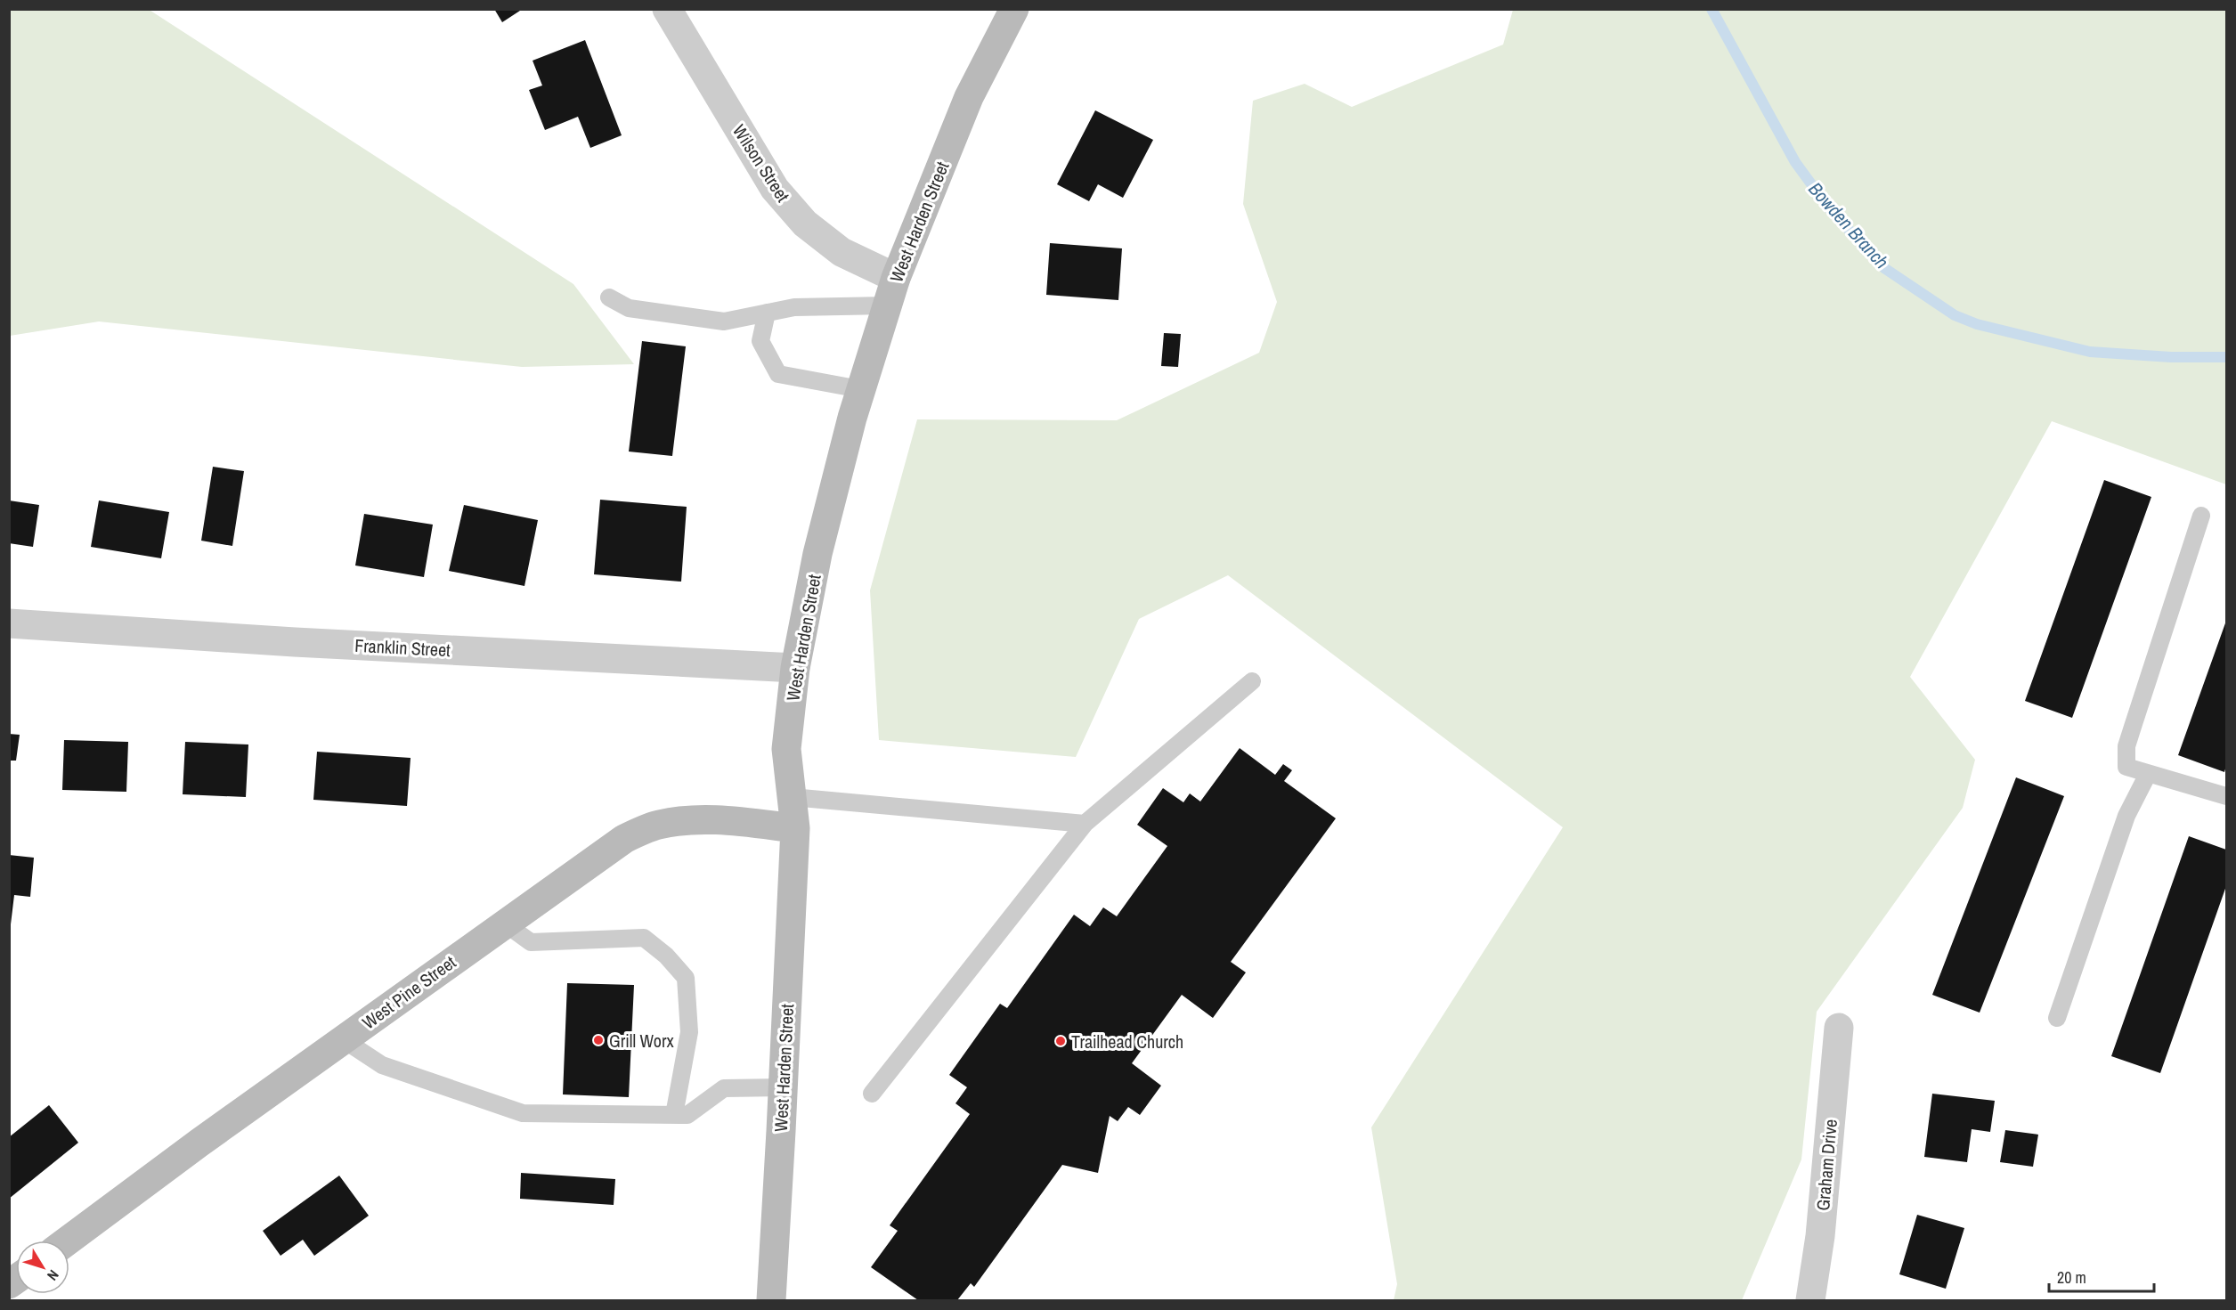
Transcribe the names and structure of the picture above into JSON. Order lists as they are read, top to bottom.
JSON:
{
  "streets": {
    "main road": ["West Harden Street", "West Pine Street"],
    "street": ["Wilson Street", "Franklin Street", "Graham Drive"]
  },
  "crossings": [
    ["Wilson Street", "West Harden Street"],
    ["West Harden Street", "Franklin Street"],
    ["West Harden Street", "West Pine Street"]
  ],
  "water": ["Bowden Branch"],
  "places": ["Grill Worx", "Trailhead Church"],
  "scale_bar": "20 m",
  "north": "bottom right"
}
